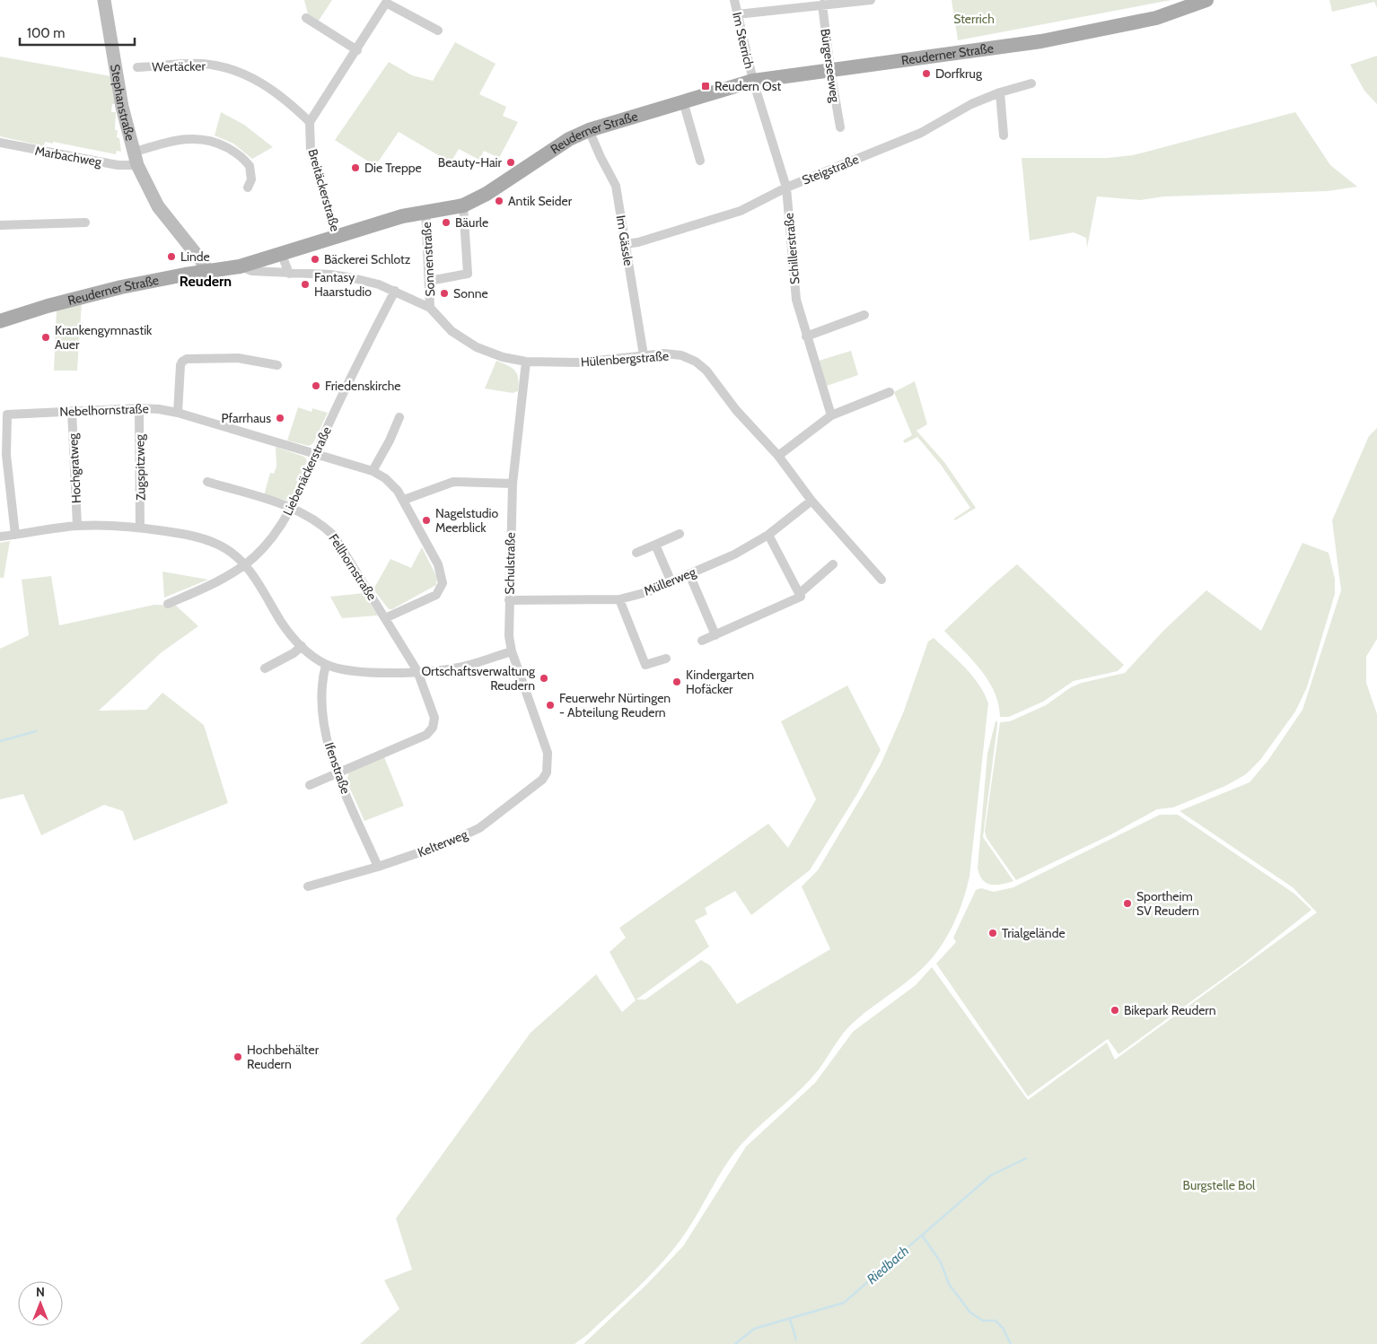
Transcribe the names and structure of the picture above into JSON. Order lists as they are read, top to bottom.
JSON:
{
  "streets": {
    "main road": ["Reuderner Straße"],
    "street": [
      "Im Sterrich",
      "Bürgerseeweg",
      "Wertäcker",
      "Stephanstraße",
      "Marbachweg",
      "Steigstraße",
      "Breitäckerstraße",
      "Im Gässle",
      "Schillerstraße",
      "Sonnenstraße",
      "Hülenbergstraße",
      "Nebelhornstraße",
      "Zugspitzweg",
      "Hochgratweg",
      "Liebenäckerstraße",
      "Schulstraße",
      "Fellhornstraße",
      "Müllerweg",
      "Ifenstraße",
      "Kelterweg"
    ]
  },
  "crossings": [
    ["Im Sterrich", "Reuderner Straße"],
    ["Im Sterrich", "Schillerstraße"],
    ["Reuderner Straße", "Bürgerseeweg"],
    ["Reuderner Straße", "Stephanstraße"],
    ["Reuderner Straße", "Breitäckerstraße"],
    ["Reuderner Straße", "Im Gässle"],
    ["Reuderner Straße", "Schillerstraße"],
    ["Reuderner Straße", "Sonnenstraße"],
    ["Reuderner Straße", "Hülenbergstraße"],
    ["Wertäcker", "Breitäckerstraße"],
    ["Stephanstraße", "Marbachweg"],
    ["Steigstraße", "Im Gässle"],
    ["Steigstraße", "Schillerstraße"],
    ["Im Gässle", "Hülenbergstraße"],
    ["Sonnenstraße", "Hülenbergstraße"],
    ["Hülenbergstraße", "Liebenäckerstraße"],
    ["Hülenbergstraße", "Schulstraße"],
    ["Hülenbergstraße", "Müllerweg"],
    ["Nebelhornstraße", "Zugspitzweg"],
    ["Nebelhornstraße", "Hochgratweg"],
    ["Nebelhornstraße", "Liebenäckerstraße"],
    ["Liebenäckerstraße", "Fellhornstraße"],
    ["Schulstraße", "Müllerweg"],
    ["Schulstraße", "Kelterweg"],
    ["Fellhornstraße", "Ifenstraße"],
    ["Ifenstraße", "Kelterweg"]
  ],
  "districts": ["Reudern"],
  "water": ["Riedbach"],
  "parks": ["Sterrich", "Burgstelle Bol"],
  "places": {
    "other": [
      "Dorfkrug",
      "Beauty-Hair",
      "Die Treppe",
      "Antik Seider",
      "Bäurle",
      "Linde",
      "Bäckerei Schlotz",
      "Fantasy Haarstudio",
      "Sonne",
      "Krankengymnastik Auer",
      "Friedenskirche",
      "Pfarrhaus",
      "Nagelstudio Meerblick",
      "Ortschaftsverwaltung Reudern",
      "Kindergarten Hofäcker",
      "Feuerwehr Nürtingen - Abteilung Reudern",
      "Sportheim SV Reudern",
      "Trialgelände",
      "Bikepark Reudern",
      "Hochbehälter Reudern"
    ],
    "transit": ["Reudern Ost"]
  },
  "scale_bar": "100 m",
  "north": "top"
}
